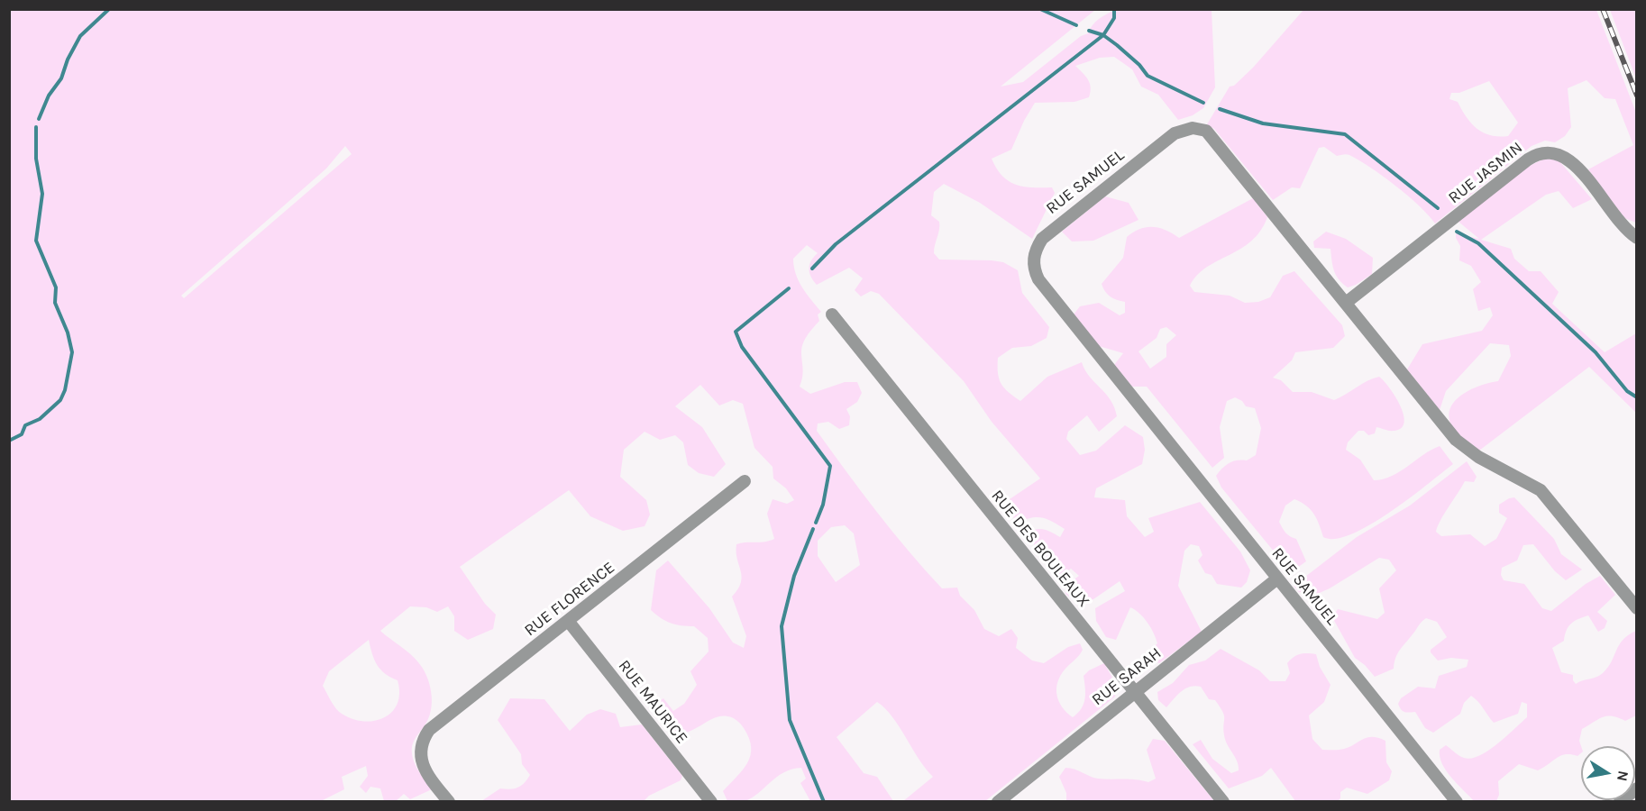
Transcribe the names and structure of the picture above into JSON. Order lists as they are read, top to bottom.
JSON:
{
  "streets": {
    "street": [
      "RUE JASMIN",
      "RUE SAMUEL",
      "RUE DES BOULEAUX",
      "RUE FLORENCE",
      "RUE SARAH",
      "RUE MAURICE"
    ]
  },
  "crossings": [
    ["RUE JASMIN", "RUE SAMUEL"],
    ["RUE SAMUEL", "RUE SARAH"],
    ["RUE DES BOULEAUX", "RUE SARAH"],
    ["RUE FLORENCE", "RUE MAURICE"]
  ],
  "north": "right"
}
